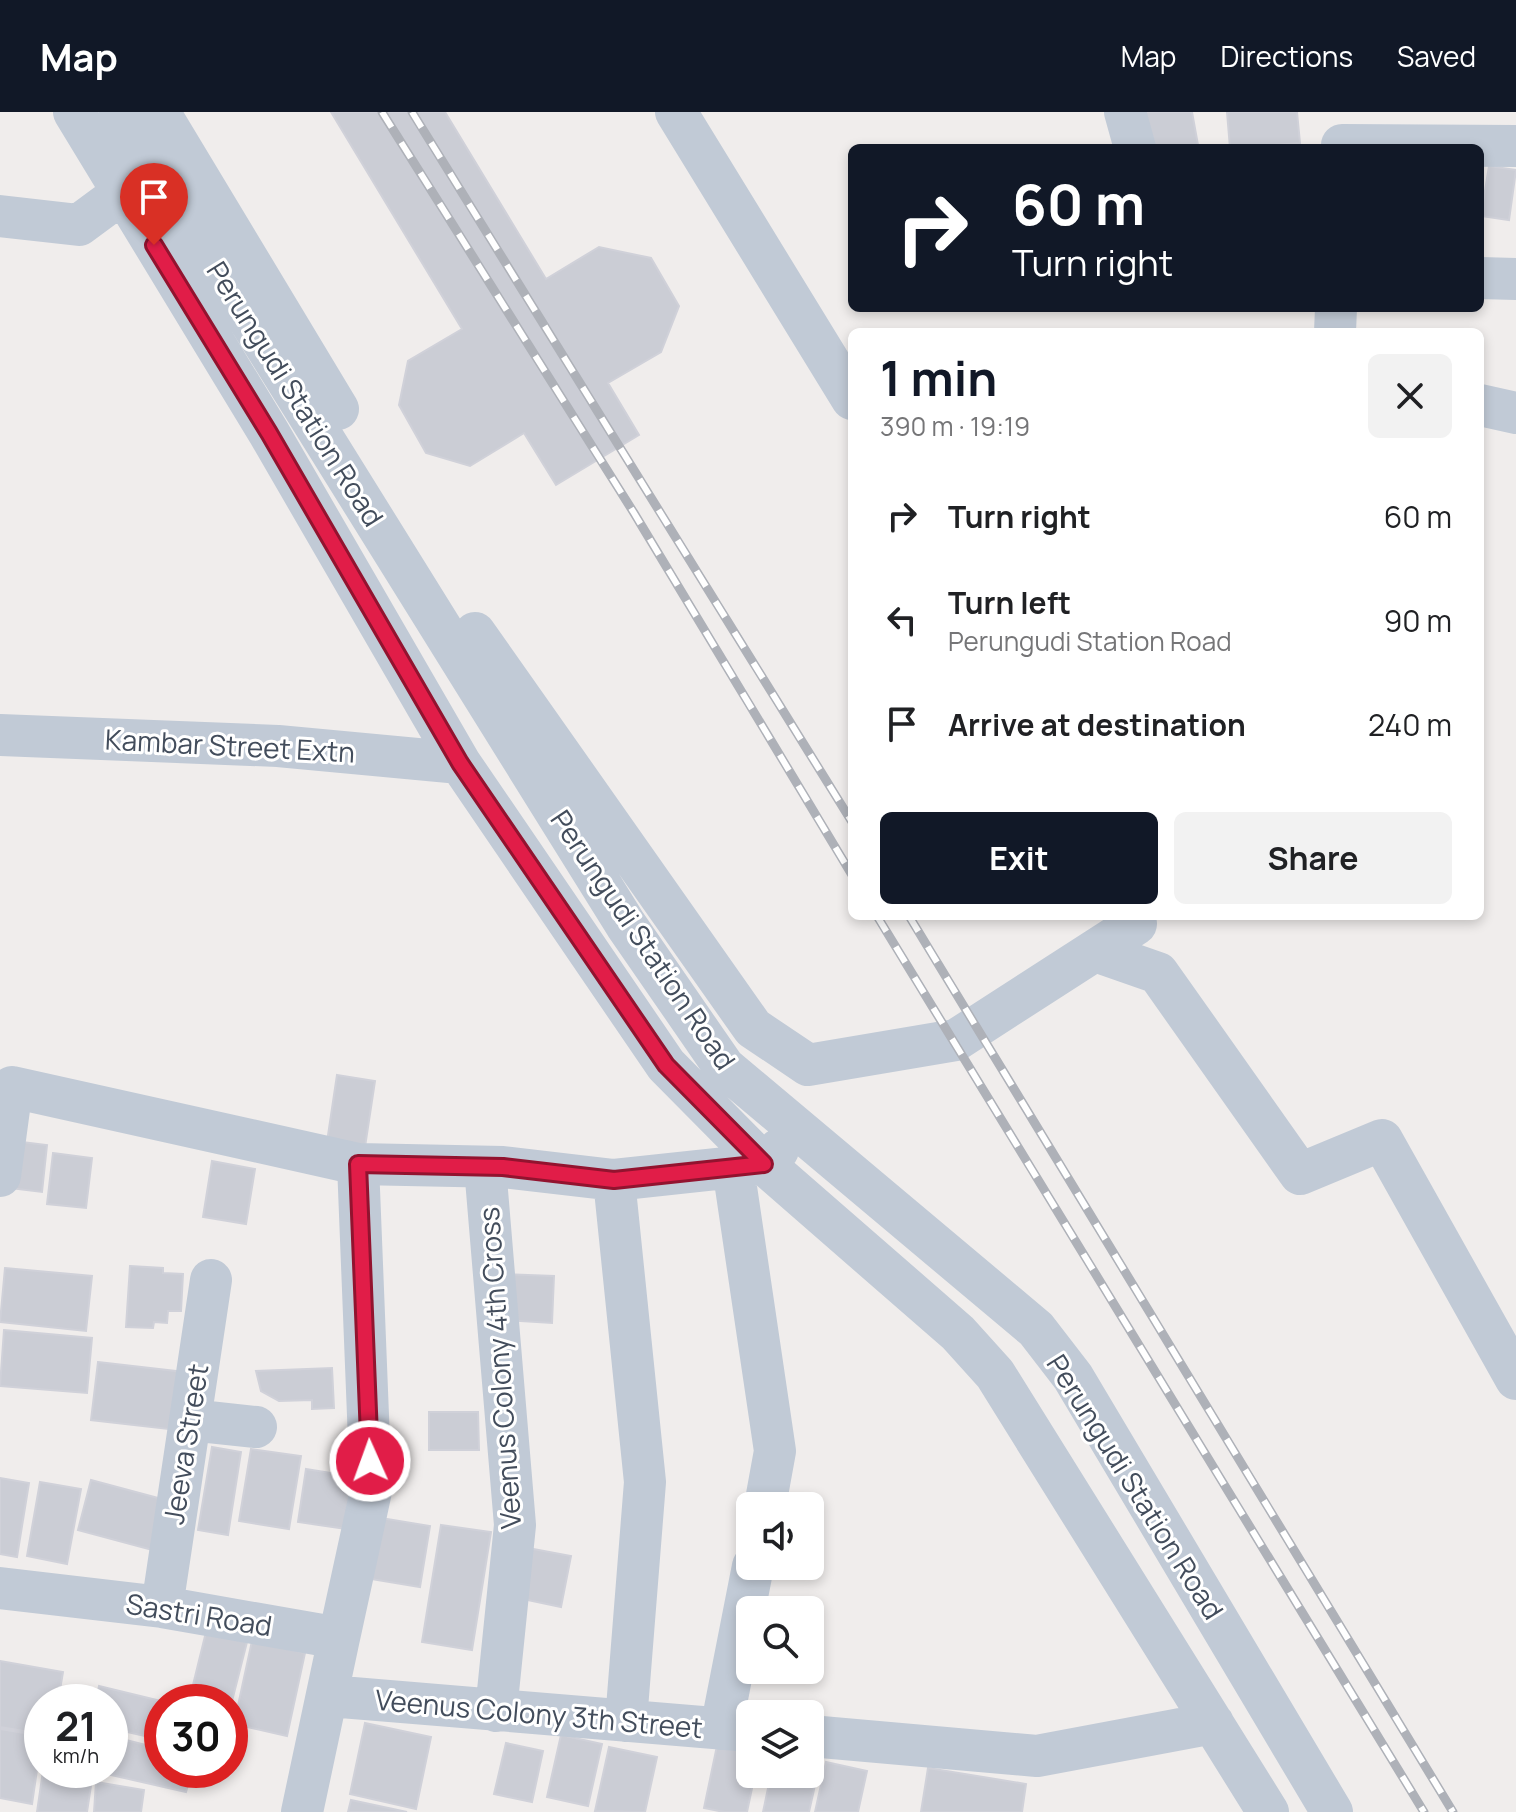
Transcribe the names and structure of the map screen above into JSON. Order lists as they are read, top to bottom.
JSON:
{
  "streets": {
    "street": [
      "Perungudi Station Road",
      "Kambar Street Extn",
      "Veenus Colony 4th Cross",
      "Jeeva Street",
      "Sastri Road",
      "Veenus Colony 3th Street"
    ]
  },
  "crossings": [
    ["Perungudi Station Road", "Kambar Street Extn"],
    ["Veenus Colony 4th Cross", "Veenus Colony 3th Street"],
    ["Jeeva Street", "Sastri Road"]
  ],
  "page": {
    "header": "Map",
    "nav": ["Map", "Directions", "Saved"],
    "turn": ["60 m", "Turn right"],
    "heading": ["1 min", "390 m · 19:19"],
    "list": [
      {
        "name": "Turn right",
        "value": "60 m"
      },
      {
        "name": "Turn left",
        "note": "Perungudi Station Road",
        "value": "90 m"
      },
      {
        "name": "Arrive at destination",
        "value": "240 m"
      }
    ],
    "buttons": ["Exit", "Share"],
    "speed": "21 km/h",
    "limit": "30"
  }
}
